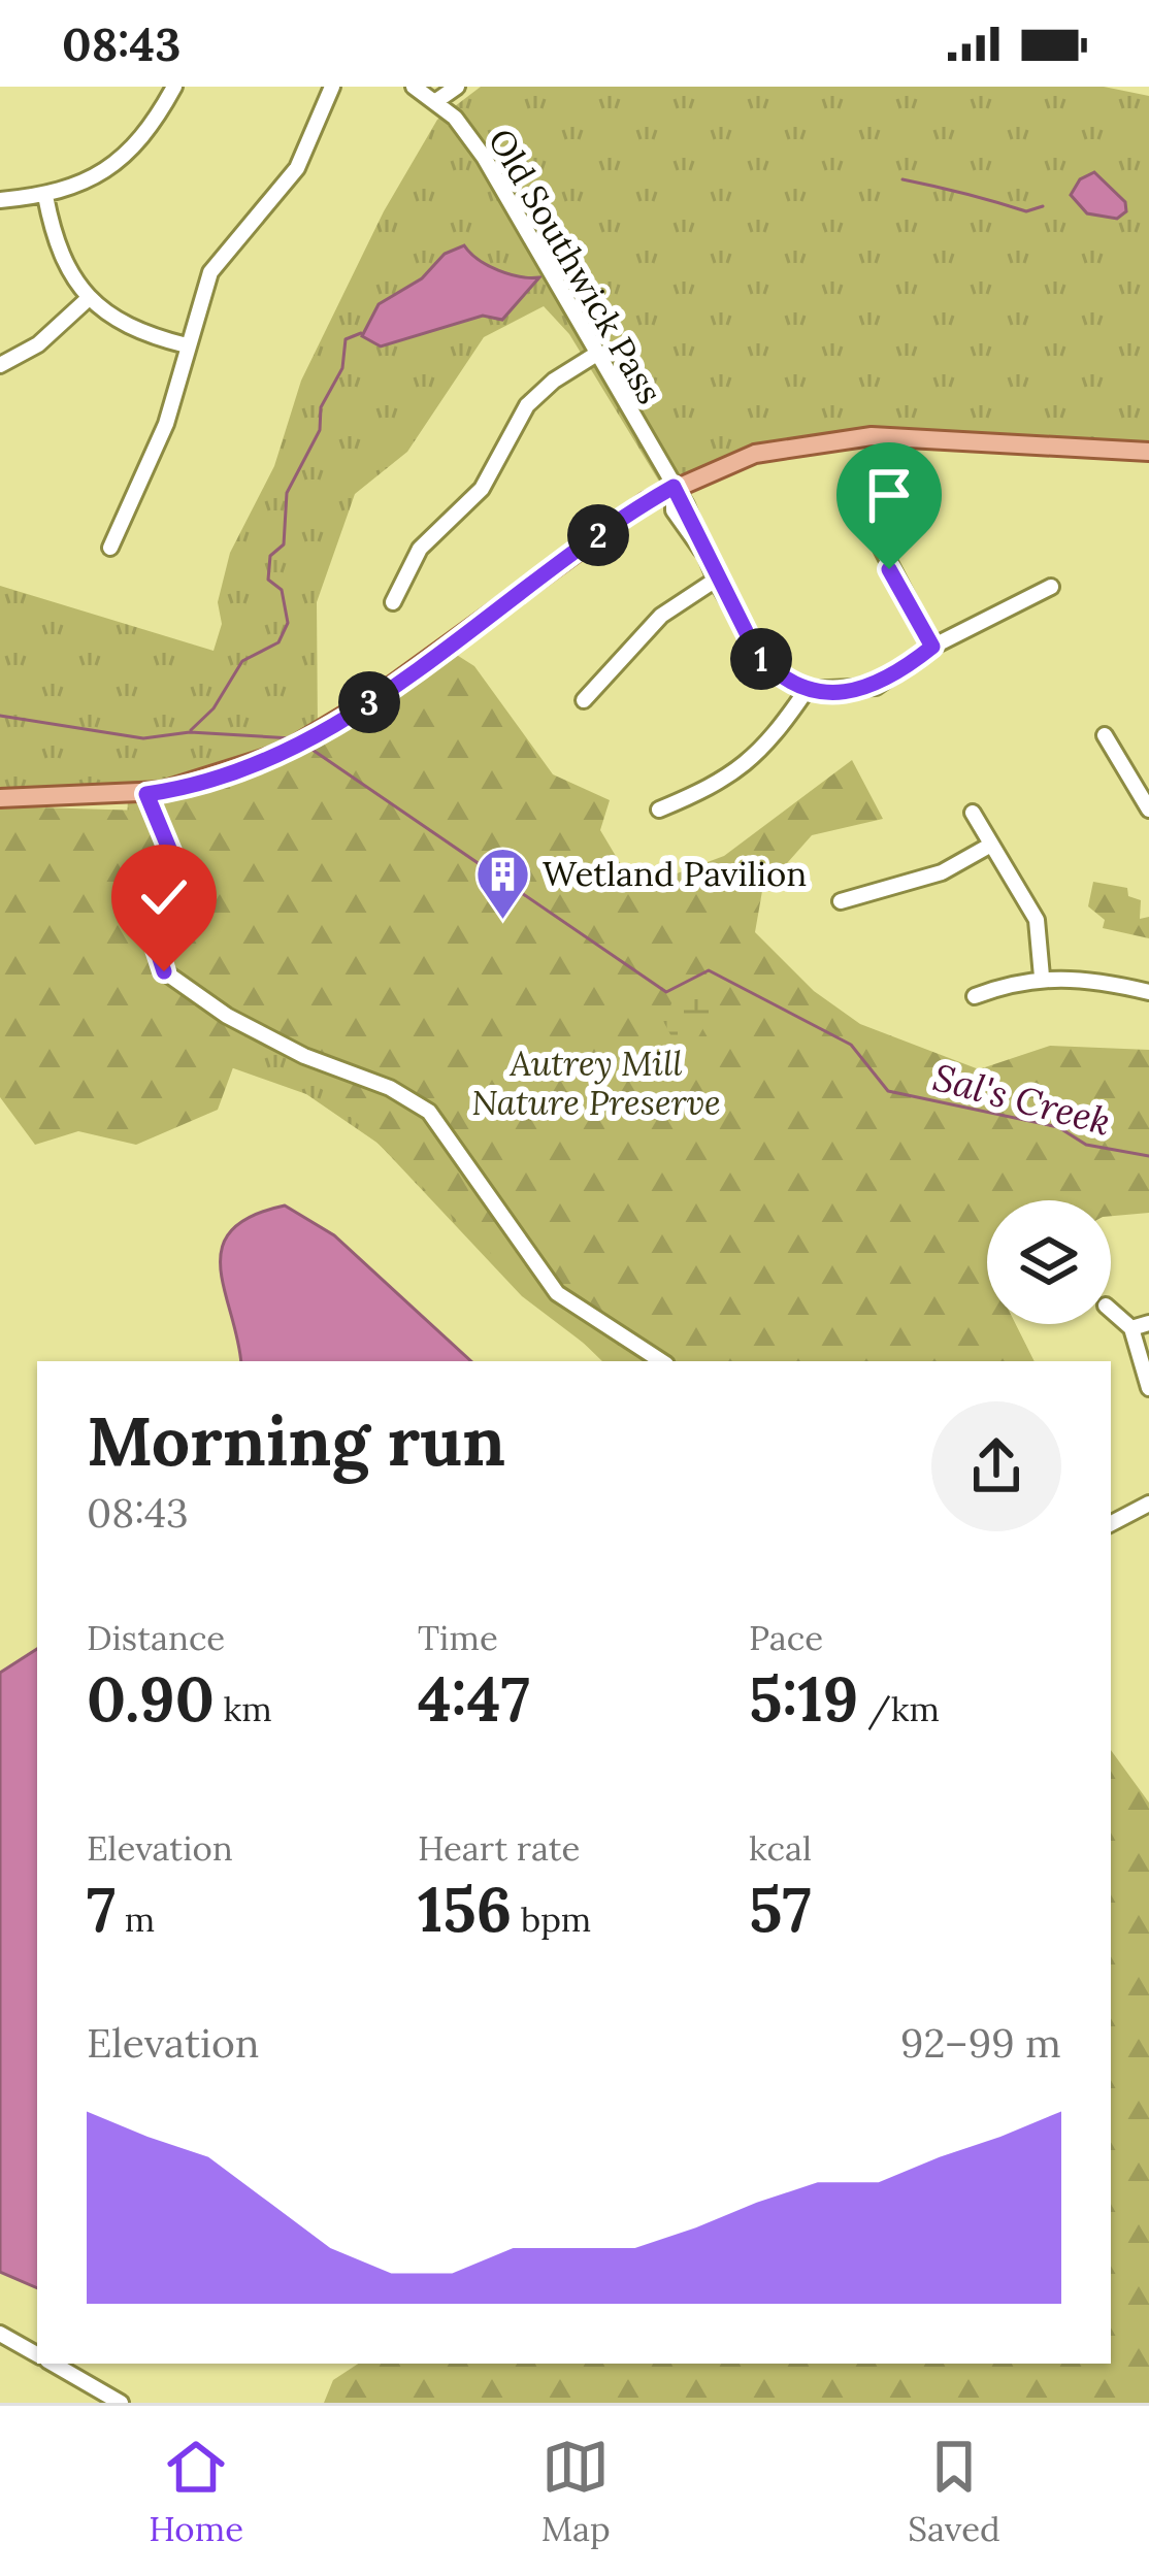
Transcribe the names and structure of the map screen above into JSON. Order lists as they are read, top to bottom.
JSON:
{
  "streets": {
    "street": ["Old Southwick Pass"]
  },
  "water": ["Sal's Creek"],
  "parks": ["Autrey Mill Nature Preserve"],
  "places": {
    "building": ["Wetland Pavilion"]
  },
  "page": {
    "status": "08:43",
    "pins": ["2", "1", "3"],
    "heading": ["Morning run", "08:43"],
    "stats": [
      ["Distance", "0.90 km"],
      ["Time", "4:47"],
      ["Pace", "5:19 /km"],
      ["Elevation", "7 m"],
      ["Heart rate", "156 bpm"],
      ["kcal", "57"]
    ],
    "chart": ["Elevation", "92–99 m"],
    "tabs": ["Home", "Map", "Saved"]
  }
}
